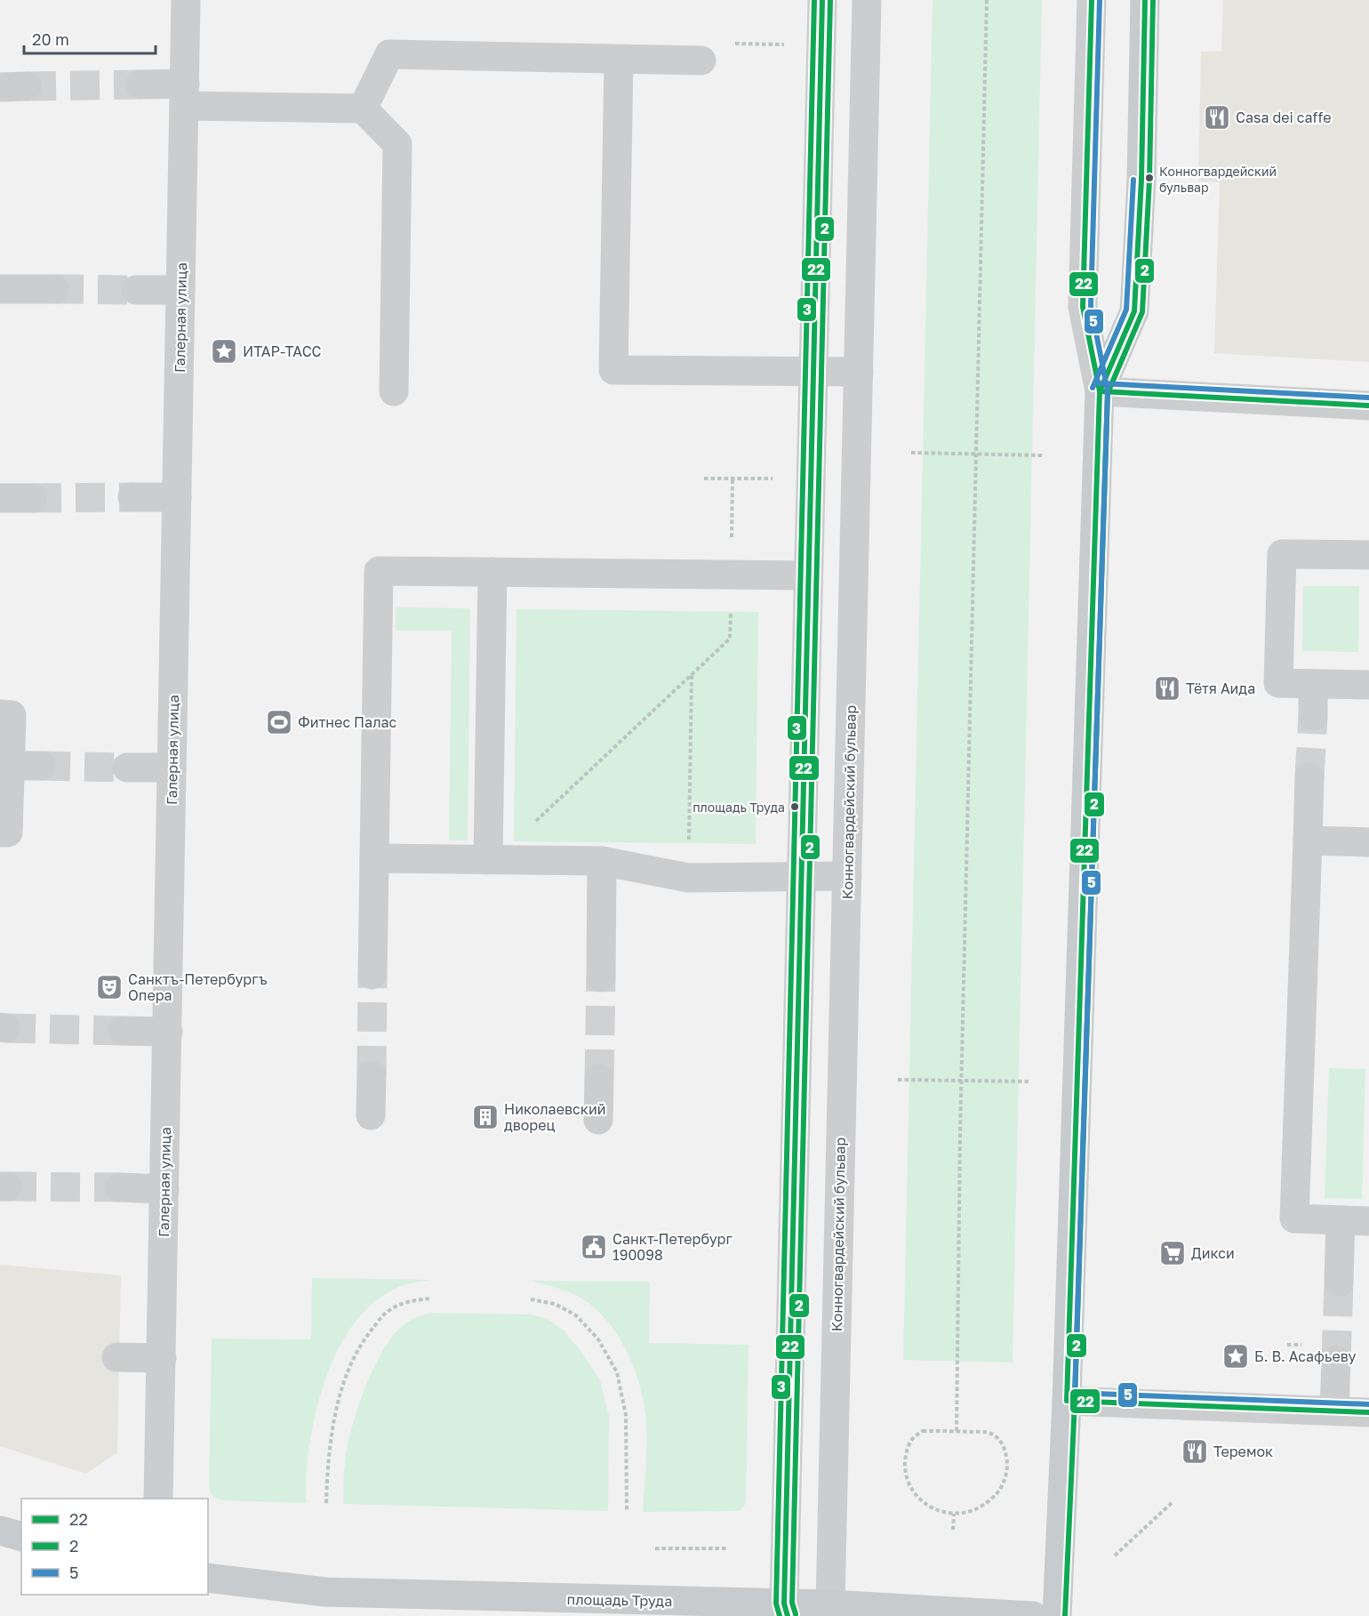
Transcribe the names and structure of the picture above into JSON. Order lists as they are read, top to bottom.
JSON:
{
  "streets": {
    "main road": ["площадь Труда"],
    "street": ["Галерная улица", "Конногвардейский бульвар"]
  },
  "crossings": [
    ["Конногвардейский бульвар", "площадь Труда"]
  ],
  "places": {
    "restaurant": ["Casa dei caffe", "Тётя Аида", "Теремок"],
    "other": ["Конногвардейский бульвар", "площадь Труда"],
    "place": ["ИТАР-ТАСС", "Б. В. Асафьеву"],
    "sports": ["Фитнес Палас"],
    "theatre": ["Санктъ-Петербургъ Опера"],
    "building": ["Николаевский дворец"],
    "public building": ["Санкт-Петербург 190098"],
    "supermarket": ["Дикси"]
  },
  "lines": [
    "transit line 22",
    "transit line 2",
    "transit line 5",
    "transit line 3"
  ],
  "legend": ["22", "2", "5"],
  "scale_bar": "20 m"
}
